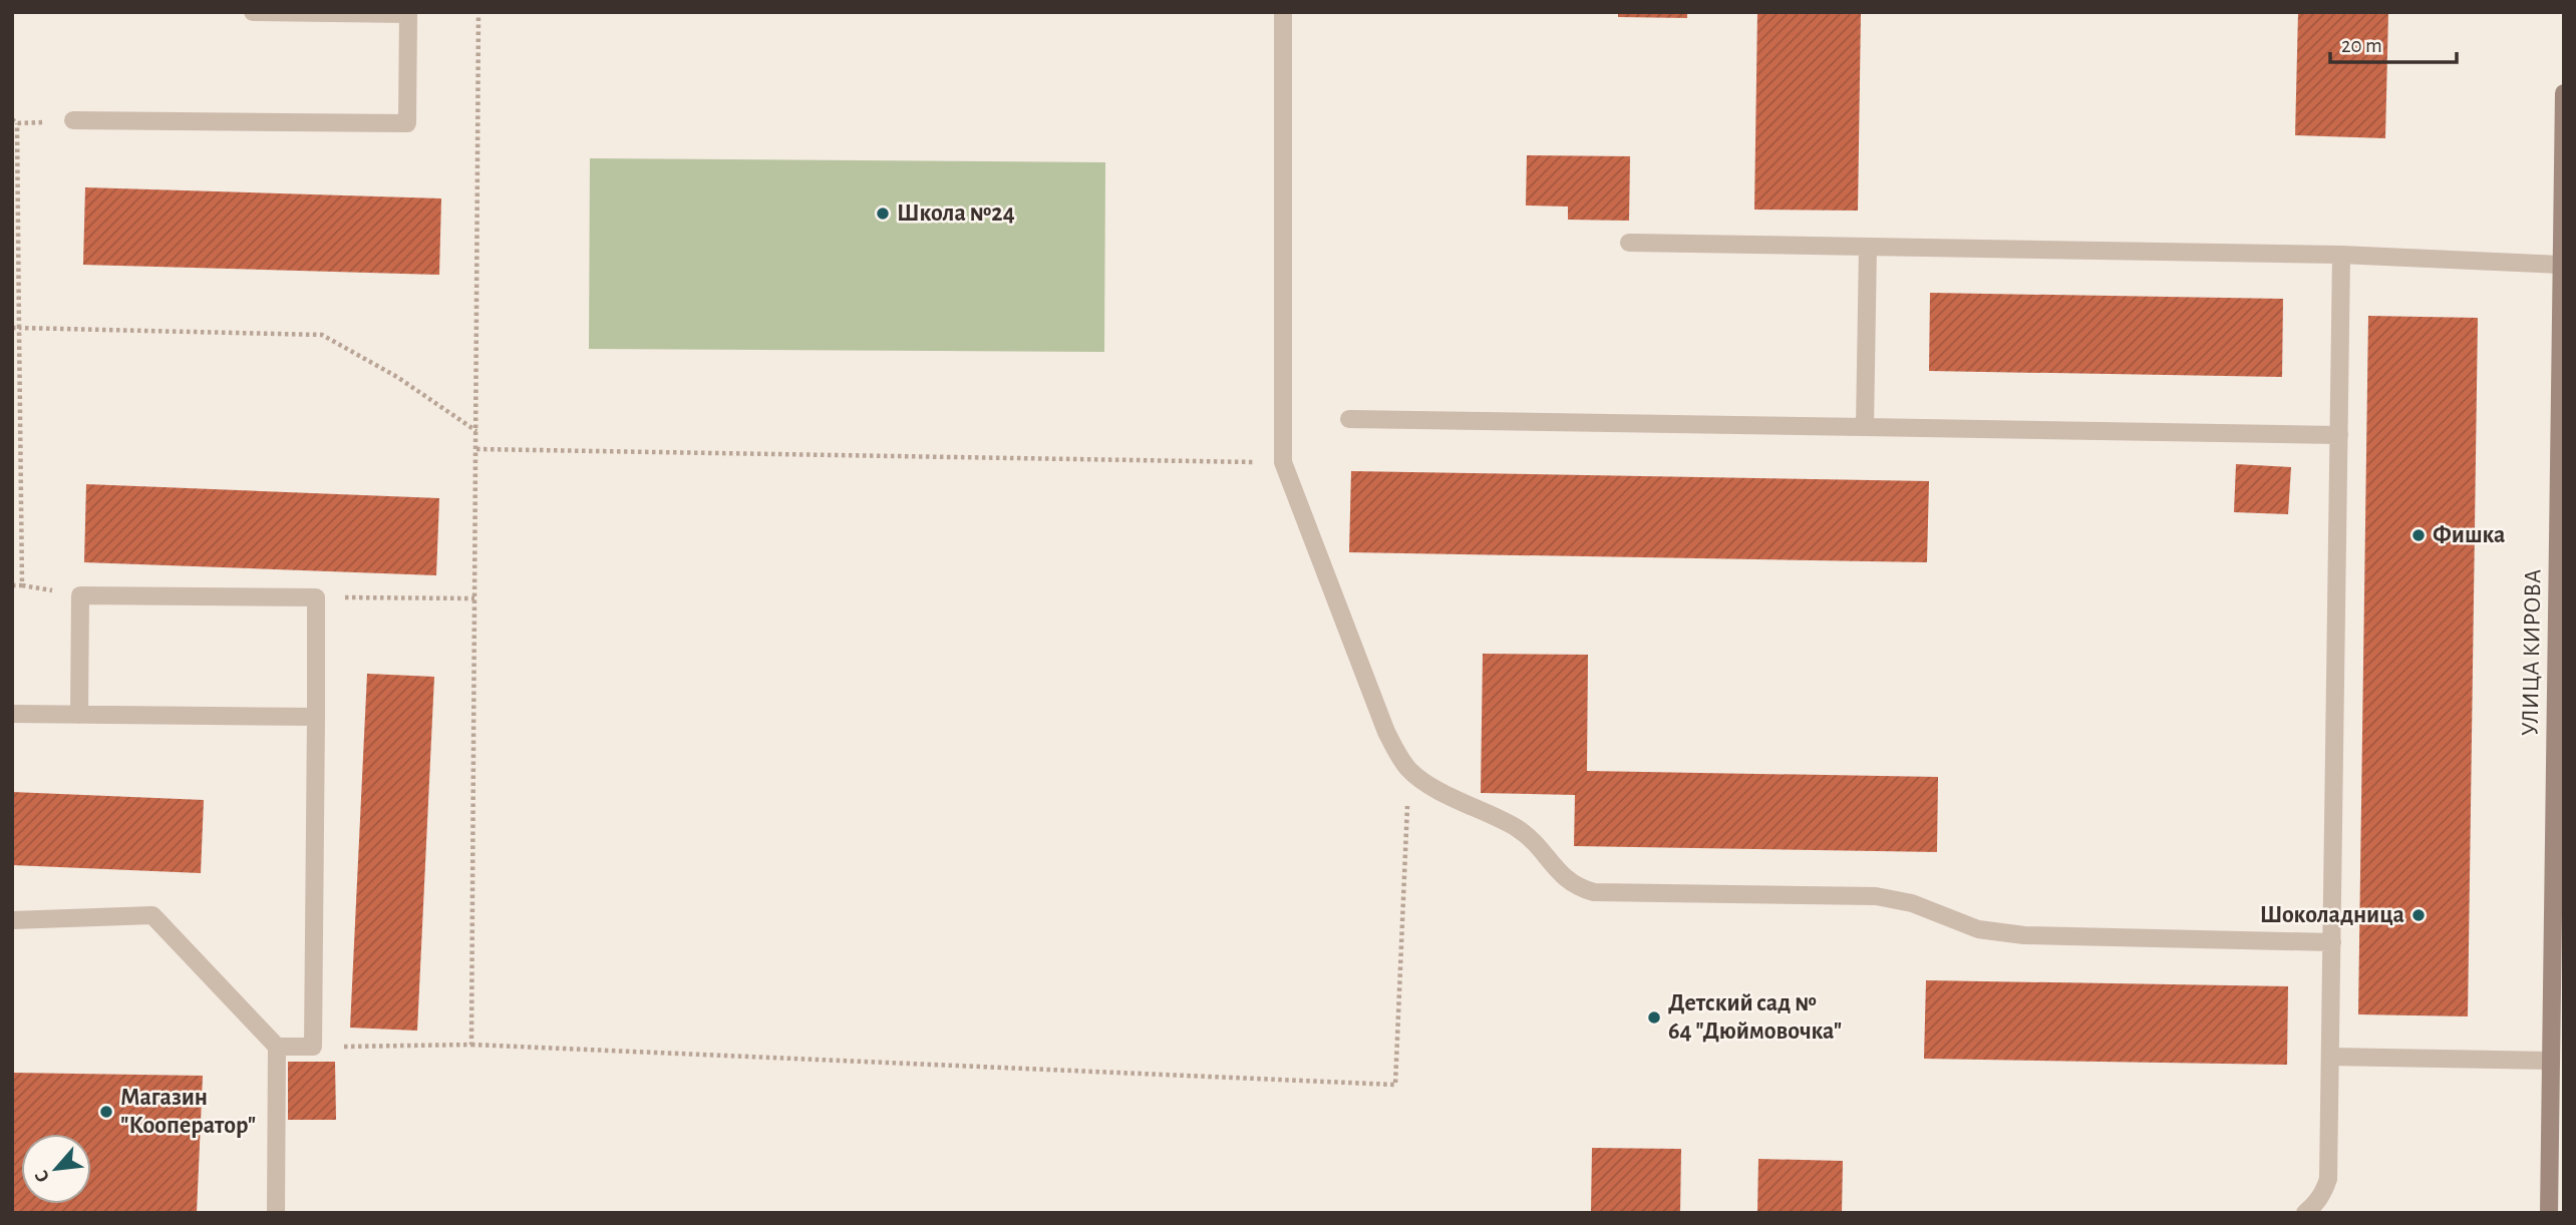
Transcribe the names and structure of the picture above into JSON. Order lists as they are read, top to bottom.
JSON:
{
  "streets": {
    "street": ["УЛИЦА КИРОВА"]
  },
  "places": [
    "Школа №24",
    "Фишка",
    "Шоколадница",
    "Детский сад № 64 \"Дюймовочка\"",
    "Магазин \"Кооператор\""
  ],
  "scale_bar": "20 m",
  "north": "bottom left"
}
